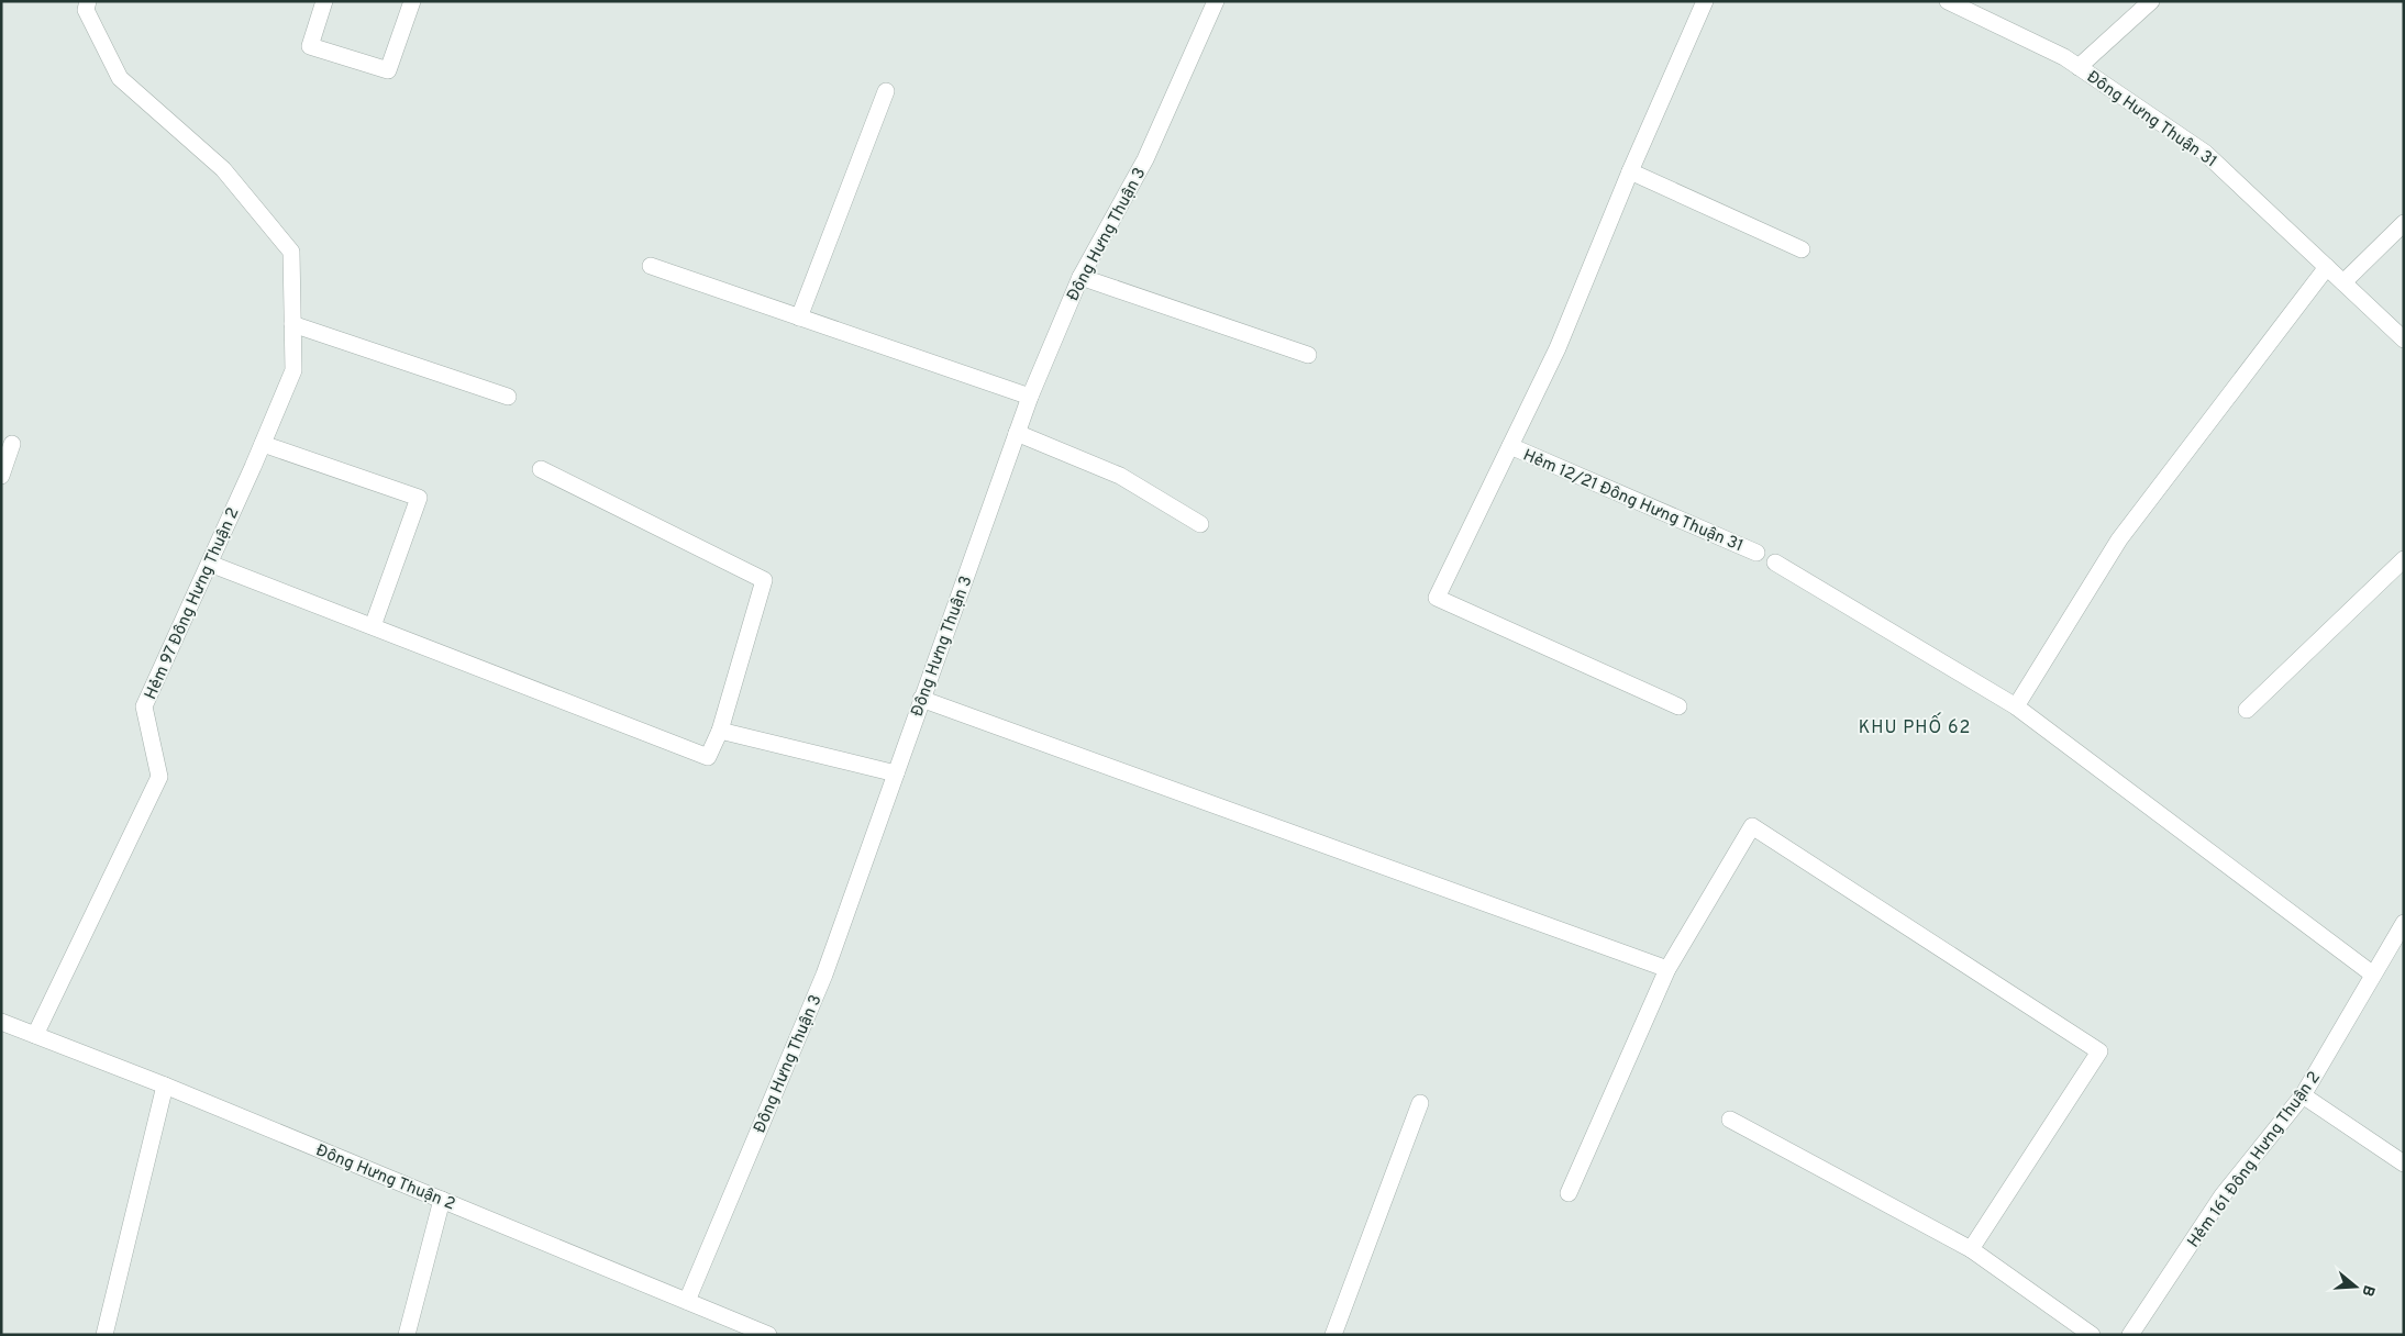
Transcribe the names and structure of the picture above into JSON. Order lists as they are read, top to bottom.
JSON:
{
  "streets": {
    "street": [
      "Đông Hưng Thuận 31",
      "Đông Hưng Thuận 3",
      "Hẻm 12/21 Đông Hưng Thuận 31",
      "Hẻm 97 Đông Hưng Thuận 2",
      "Hẻm 161 Đông Hưng Thuận 2",
      "Đông Hưng Thuận 2"
    ]
  },
  "crossings": [
    ["Đông Hưng Thuận 3", "Đông Hưng Thuận 2"],
    ["Hẻm 97 Đông Hưng Thuận 2", "Đông Hưng Thuận 2"]
  ],
  "districts": ["KHU PHỐ 62"],
  "north": "right"
}
